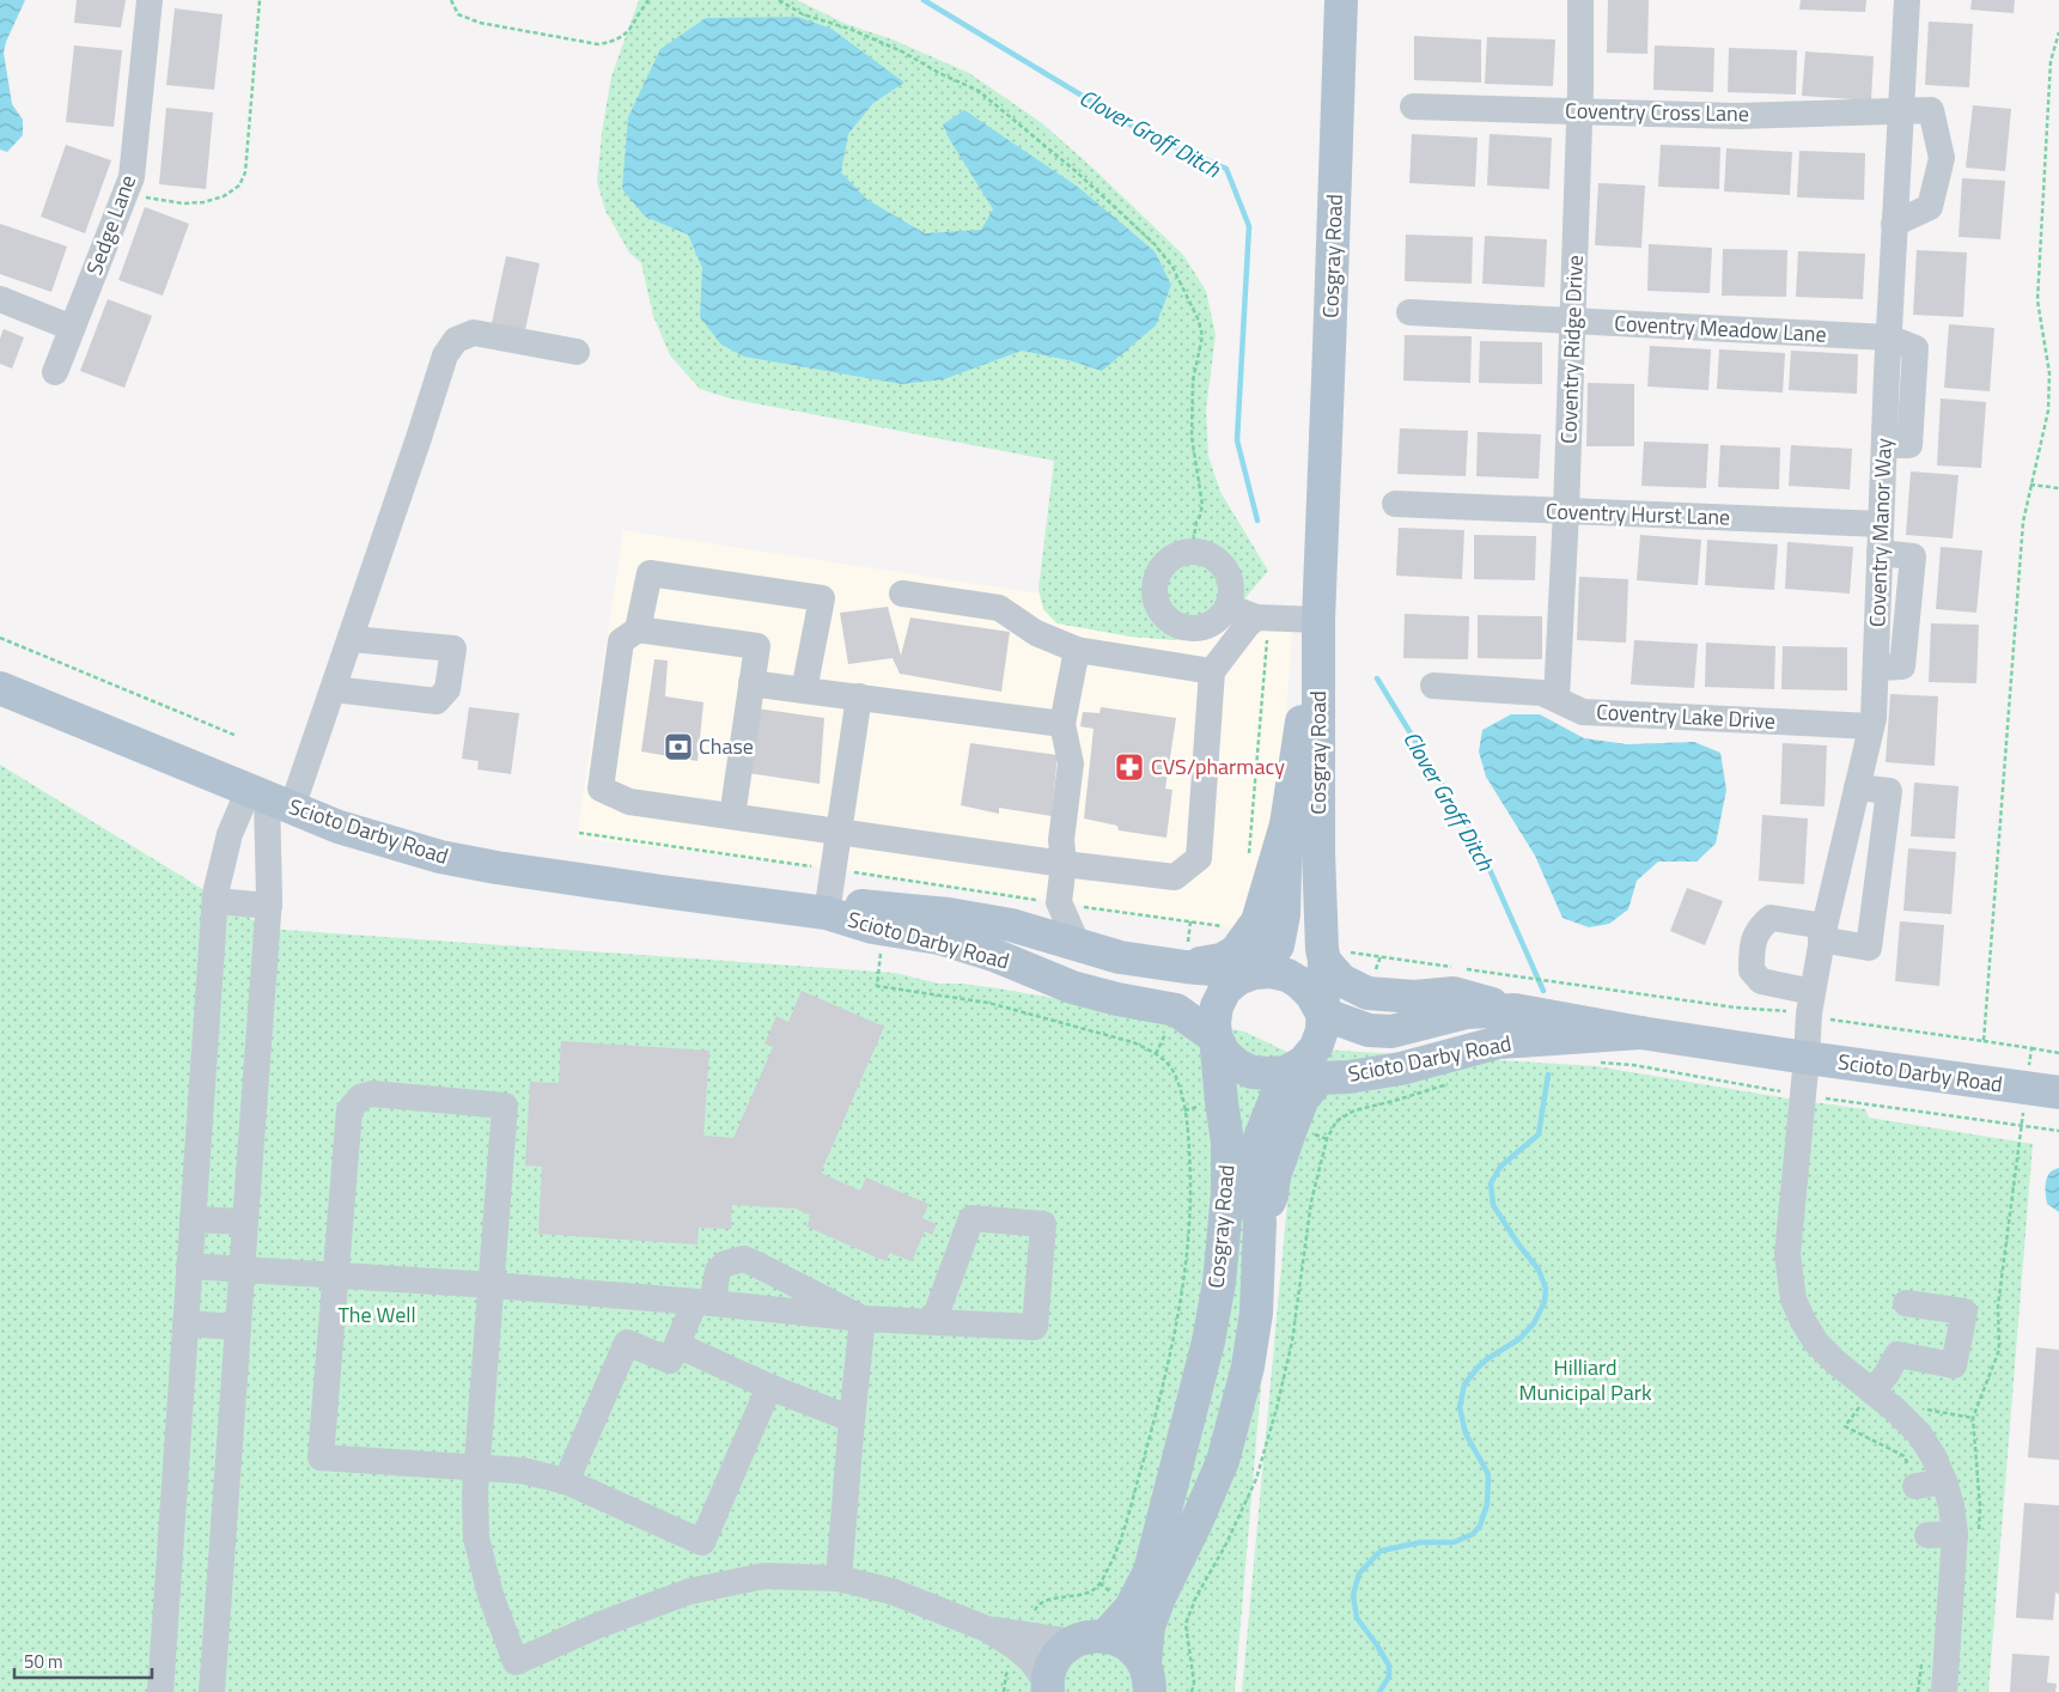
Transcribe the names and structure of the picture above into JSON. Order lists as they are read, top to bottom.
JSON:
{
  "streets": {
    "main road": ["Cosgray Road", "Scioto Darby Road"],
    "street": [
      "Coventry Cross Lane",
      "Sedge Lane",
      "Coventry Meadow Lane",
      "Coventry Ridge Drive",
      "Coventry Hurst Lane",
      "Coventry Manor Way",
      "Coventry Lake Drive"
    ]
  },
  "crossings": [
    ["Coventry Cross Lane", "Coventry Ridge Drive"],
    ["Coventry Cross Lane", "Coventry Manor Way"],
    ["Cosgray Road", "Scioto Darby Road"],
    ["Coventry Meadow Lane", "Coventry Ridge Drive"],
    ["Coventry Meadow Lane", "Coventry Manor Way"],
    ["Coventry Ridge Drive", "Coventry Hurst Lane"],
    ["Coventry Ridge Drive", "Coventry Lake Drive"],
    ["Coventry Hurst Lane", "Coventry Manor Way"],
    ["Coventry Manor Way", "Coventry Lake Drive"],
    ["Coventry Manor Way", "Scioto Darby Road"]
  ],
  "water": ["Clover Groff Ditch"],
  "parks": ["The Well", "Hilliard Municipal Park"],
  "places": {
    "bank": ["Chase"],
    "pharmacy": ["CVS/pharmacy"]
  },
  "scale_bar": "50 m"
}
